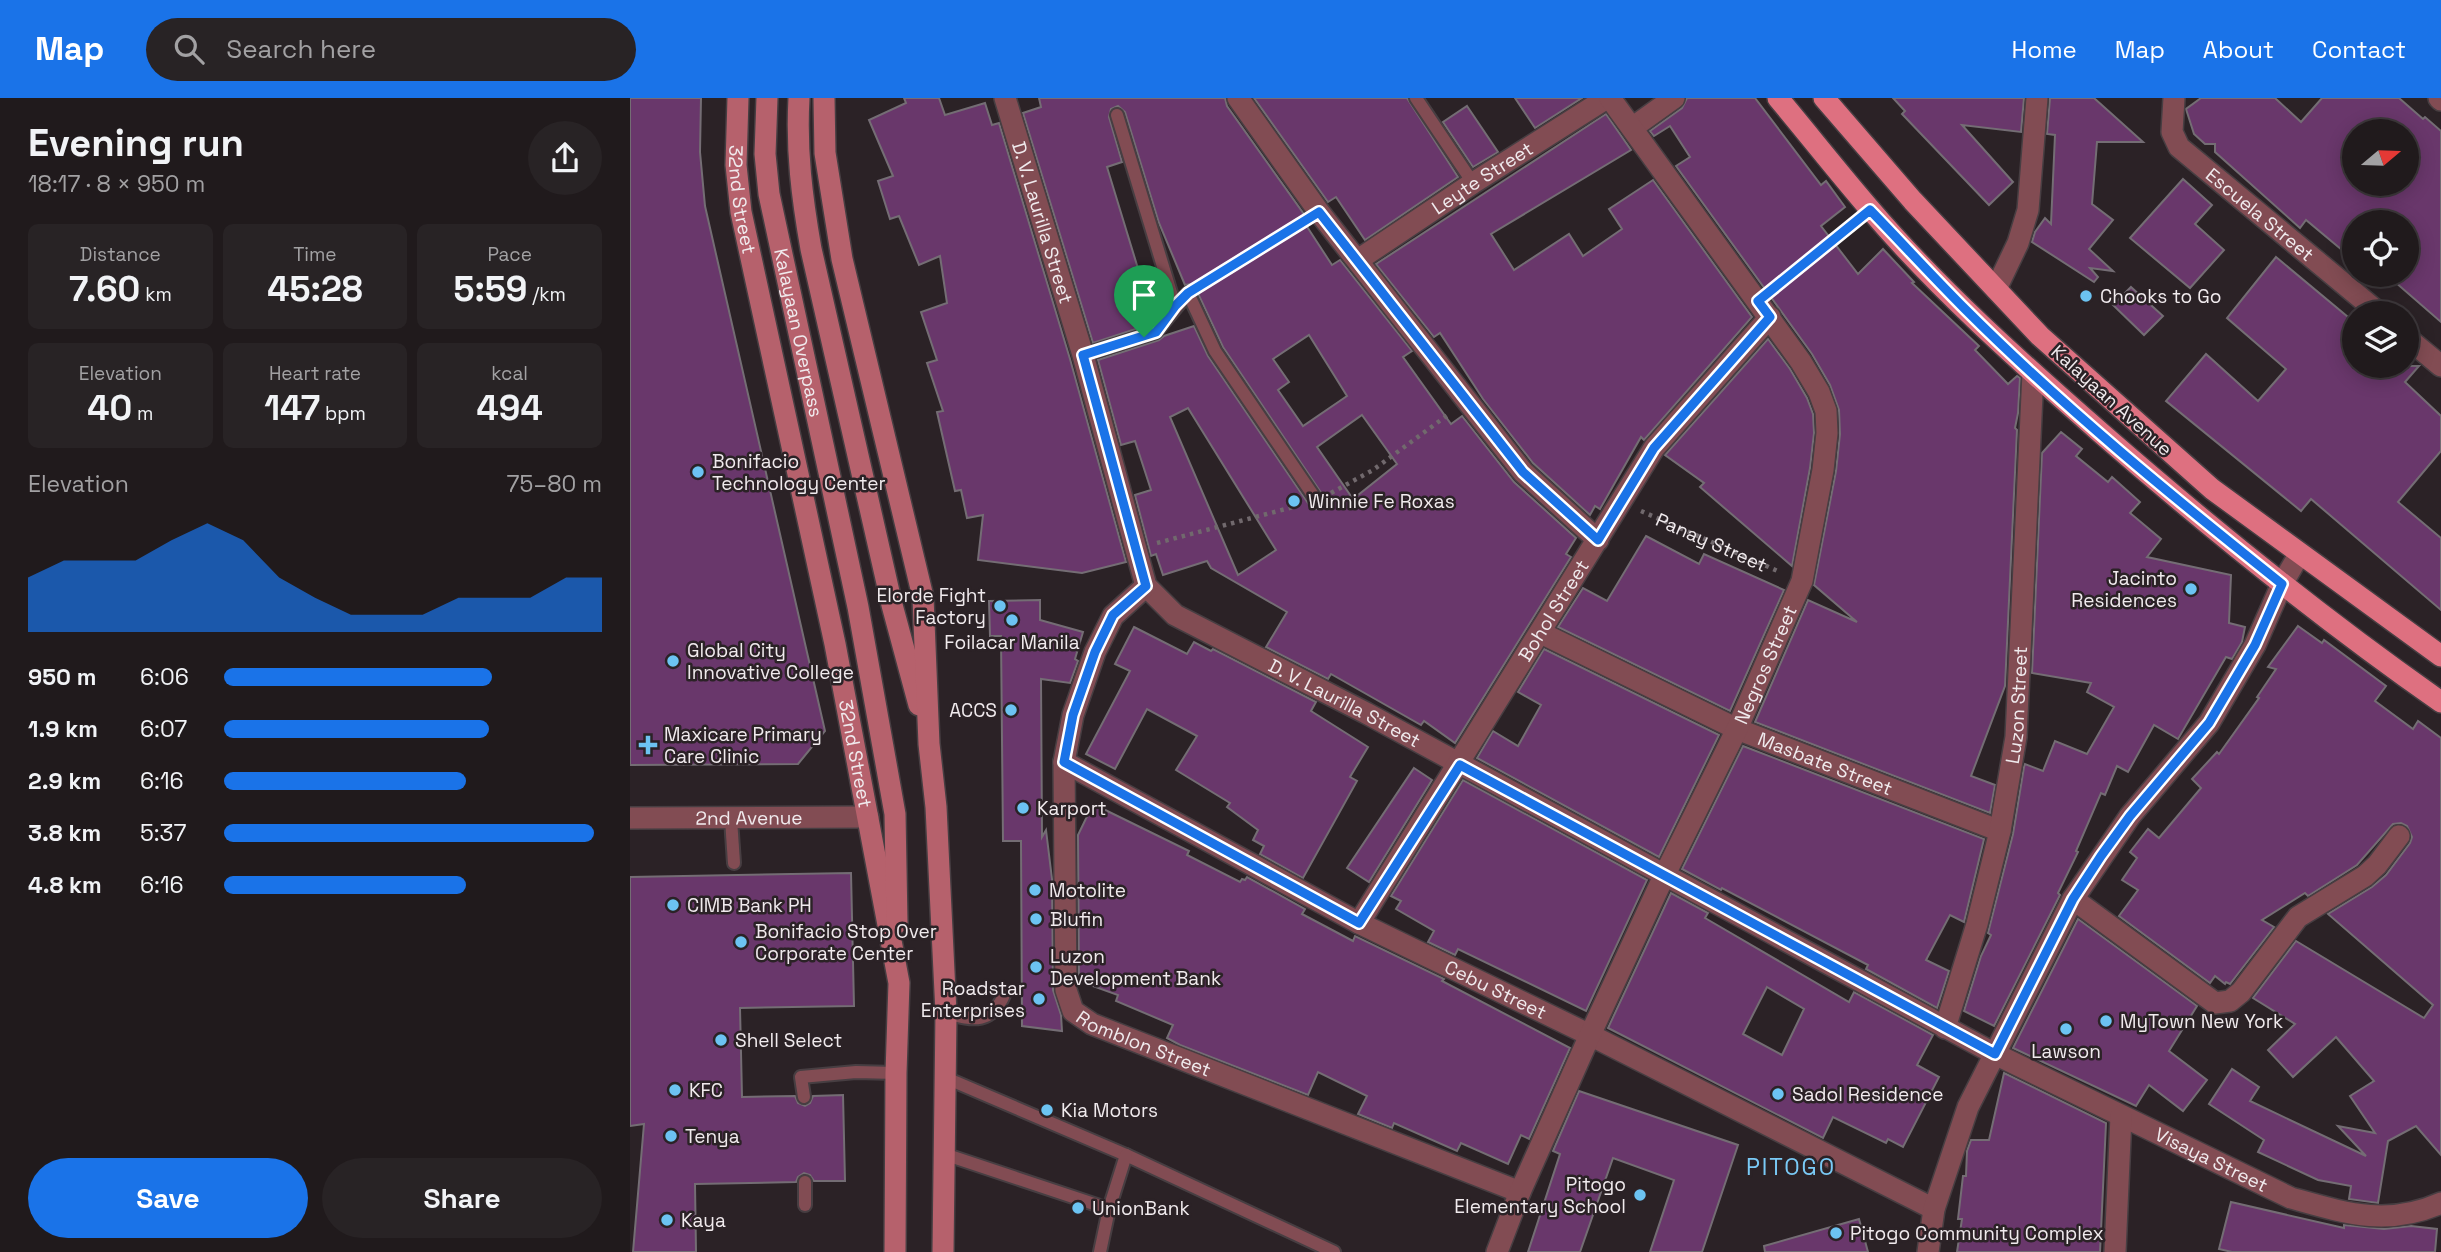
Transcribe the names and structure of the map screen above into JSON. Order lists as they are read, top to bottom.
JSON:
{
  "streets": {
    "main road": ["32nd Street", "Kalayaan Overpass", "Kalayaan Avenue"],
    "street": [
      "Leyte Street",
      "Escuela Street",
      "D. V. Laurilla Street",
      "Bohol Street",
      "Negros Street",
      "Luzon Street",
      "Masbate Street",
      "2nd Avenue",
      "Cebu Street",
      "Romblon Street",
      "Visaya Street"
    ],
    "path": ["Panay Street"]
  },
  "crossings": [
    ["Leyte Street", "Negros Street"],
    ["32nd Street", "Kalayaan Overpass"],
    ["32nd Street", "2nd Avenue"],
    ["D. V. Laurilla Street", "Bohol Street"],
    ["D. V. Laurilla Street", "Negros Street"],
    ["D. V. Laurilla Street", "Luzon Street"],
    ["D. V. Laurilla Street", "Romblon Street"],
    ["D. V. Laurilla Street", "Visaya Street"],
    ["Kalayaan Avenue", "Luzon Street"],
    ["Panay Street", "Bohol Street"],
    ["Panay Street", "Negros Street"],
    ["Bohol Street", "Negros Street"],
    ["Bohol Street", "Masbate Street"],
    ["Bohol Street", "Cebu Street"],
    ["Negros Street", "Masbate Street"],
    ["Negros Street", "Cebu Street"],
    ["Negros Street", "Romblon Street"],
    ["Luzon Street", "Masbate Street"],
    ["Cebu Street", "Romblon Street"]
  ],
  "districts": ["PITOGO"],
  "places": {
    "other": [
      "Chooks to Go",
      "Bonifacio Technology Center",
      "Winnie Fe Roxas",
      "Jacinto Residences",
      "Elorde Fight Factory",
      "Foilacar Manila",
      "Global City Innovative College",
      "ACCS",
      "Karport",
      "Motolite",
      "CIMB Bank PH",
      "Blufin",
      "Bonifacio Stop Over Corporate Center",
      "Luzon Development Bank",
      "Roadstar Enterprises",
      "MyTown New York",
      "Lawson",
      "Shell Select",
      "KFC",
      "Sadol Residence",
      "Kia Motors",
      "Tenya",
      "Pitogo Elementary School",
      "UnionBank",
      "Kaya",
      "Pitogo Community Complex"
    ],
    "health": ["Maxicare Primary Care Clinic"]
  },
  "north": "right",
  "page": {
    "header": "Map",
    "search": "Search here",
    "nav": [
      "Home",
      "Map",
      "About",
      "Contact"
    ],
    "heading": ["Evening run", "18:17 · 8 × 950 m"],
    "stats": [
      ["Distance", "7.60 km"],
      ["Time", "45:28"],
      ["Pace", "5:59 /km"],
      ["Elevation", "40 m"],
      ["Heart rate", "147 bpm"],
      ["kcal", "494"]
    ],
    "chart": ["Elevation", "75–80 m"],
    "list": [
      {
        "name": "950 m",
        "note": "6:06"
      },
      {
        "name": "1.9 km",
        "note": "6:07"
      },
      {
        "name": "2.9 km",
        "note": "6:16"
      },
      {
        "name": "3.8 km",
        "note": "5:37"
      },
      {
        "name": "4.8 km",
        "note": "6:16"
      }
    ],
    "buttons": ["Save", "Share"]
  }
}
